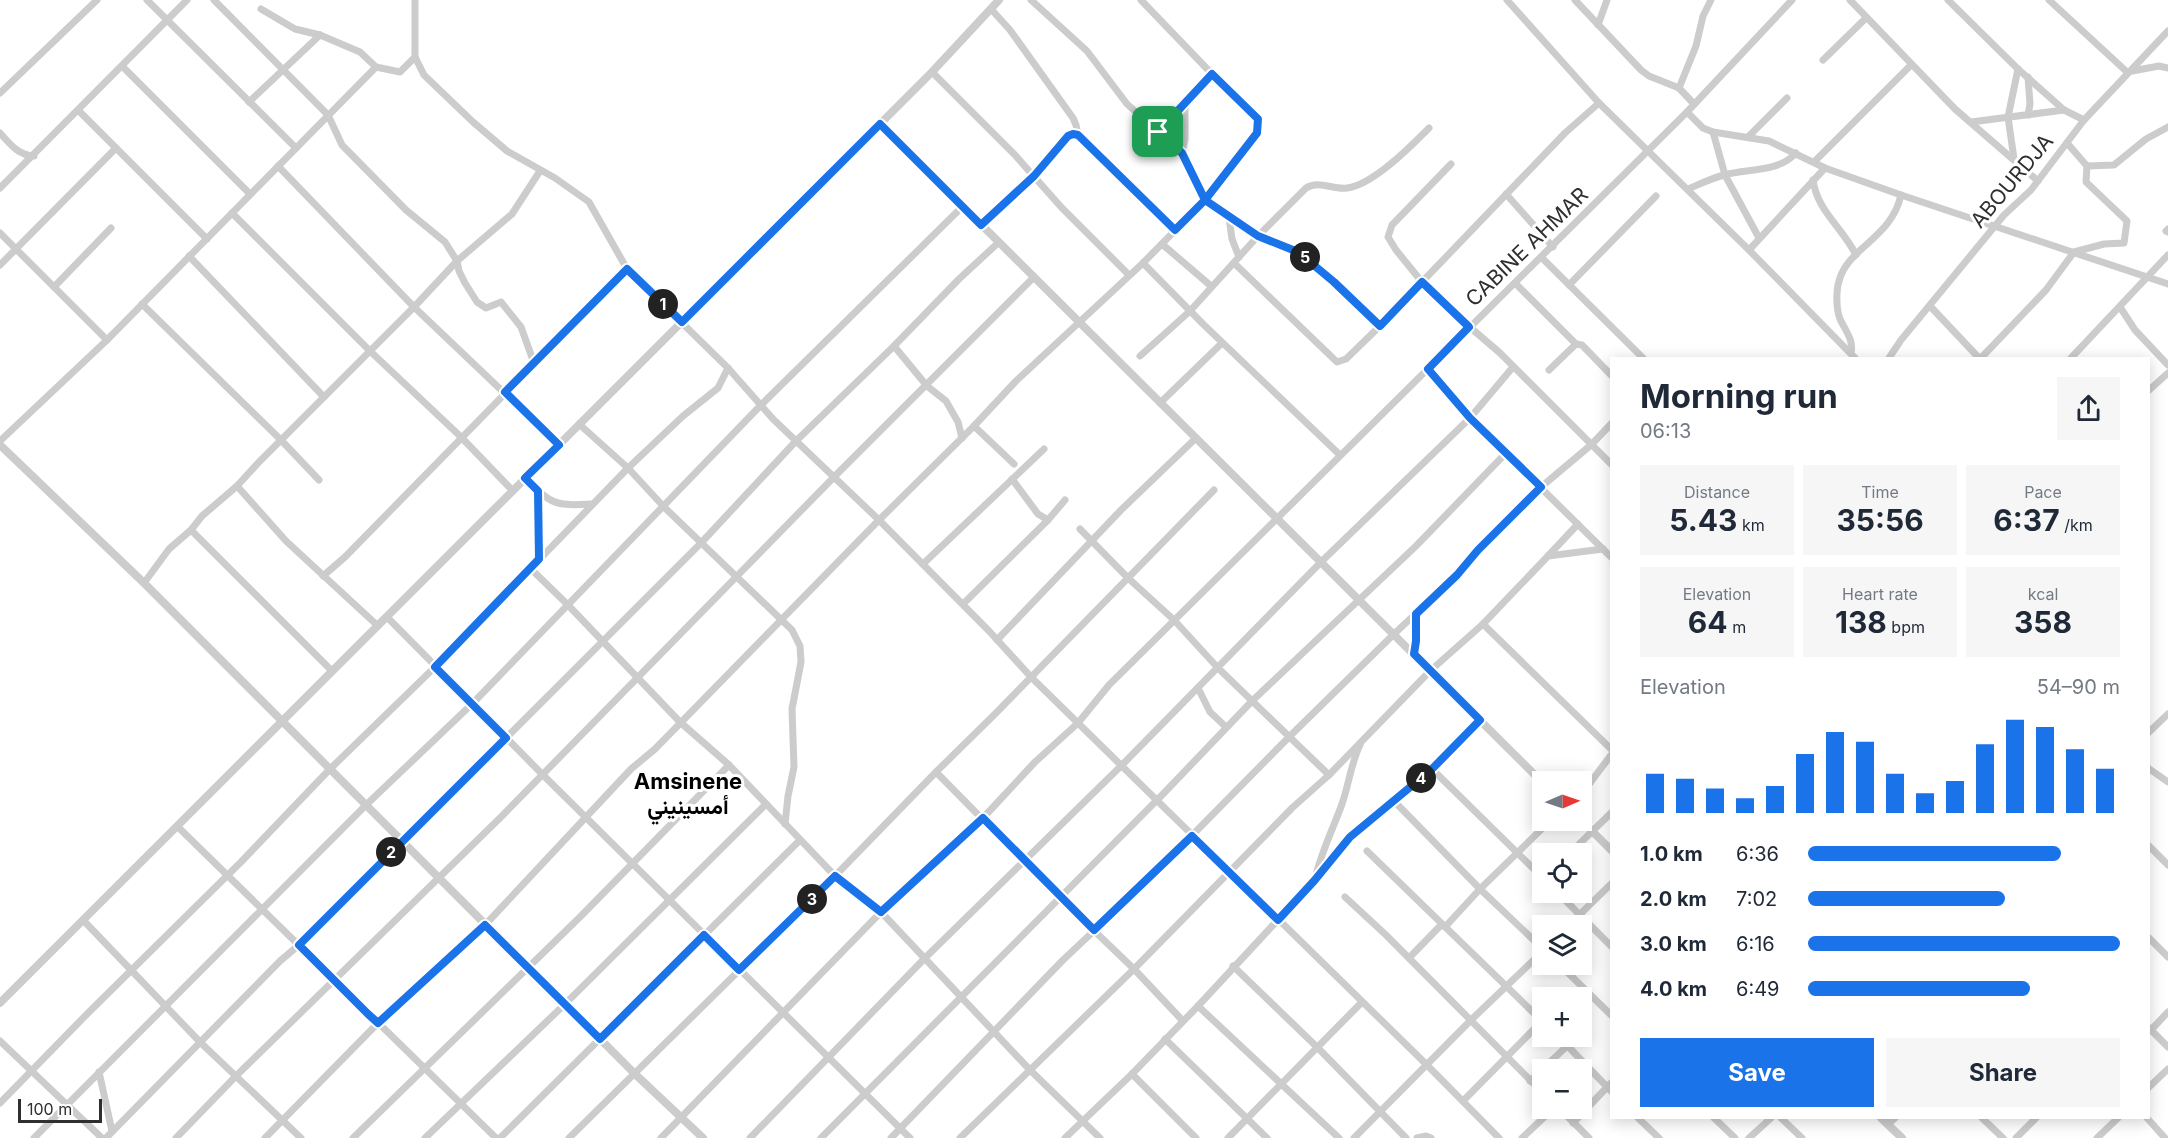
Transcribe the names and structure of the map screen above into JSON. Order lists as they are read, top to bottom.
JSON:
{
  "streets": {
    "street": ["ABOURDJA", "CABINE AHMAR"]
  },
  "districts": ["Amsinene أمسينيني"],
  "scale_bar": "100 m",
  "north": "right",
  "page": {
    "pins": [
      "5",
      "1",
      "4",
      "2",
      "3"
    ],
    "heading": ["Morning run", "06:13"],
    "stats": [
      ["Distance", "5.43 km"],
      ["Time", "35:56"],
      ["Pace", "6:37 /km"],
      ["Elevation", "64 m"],
      ["Heart rate", "138 bpm"],
      ["kcal", "358"]
    ],
    "chart": ["Elevation", "54–90 m"],
    "map_buttons": ["+", "−"],
    "list": [
      {
        "name": "1.0 km",
        "note": "6:36"
      },
      {
        "name": "2.0 km",
        "note": "7:02"
      },
      {
        "name": "3.0 km",
        "note": "6:16"
      },
      {
        "name": "4.0 km",
        "note": "6:49"
      }
    ],
    "buttons": ["Save", "Share"],
    "scale": "100 m"
  }
}
